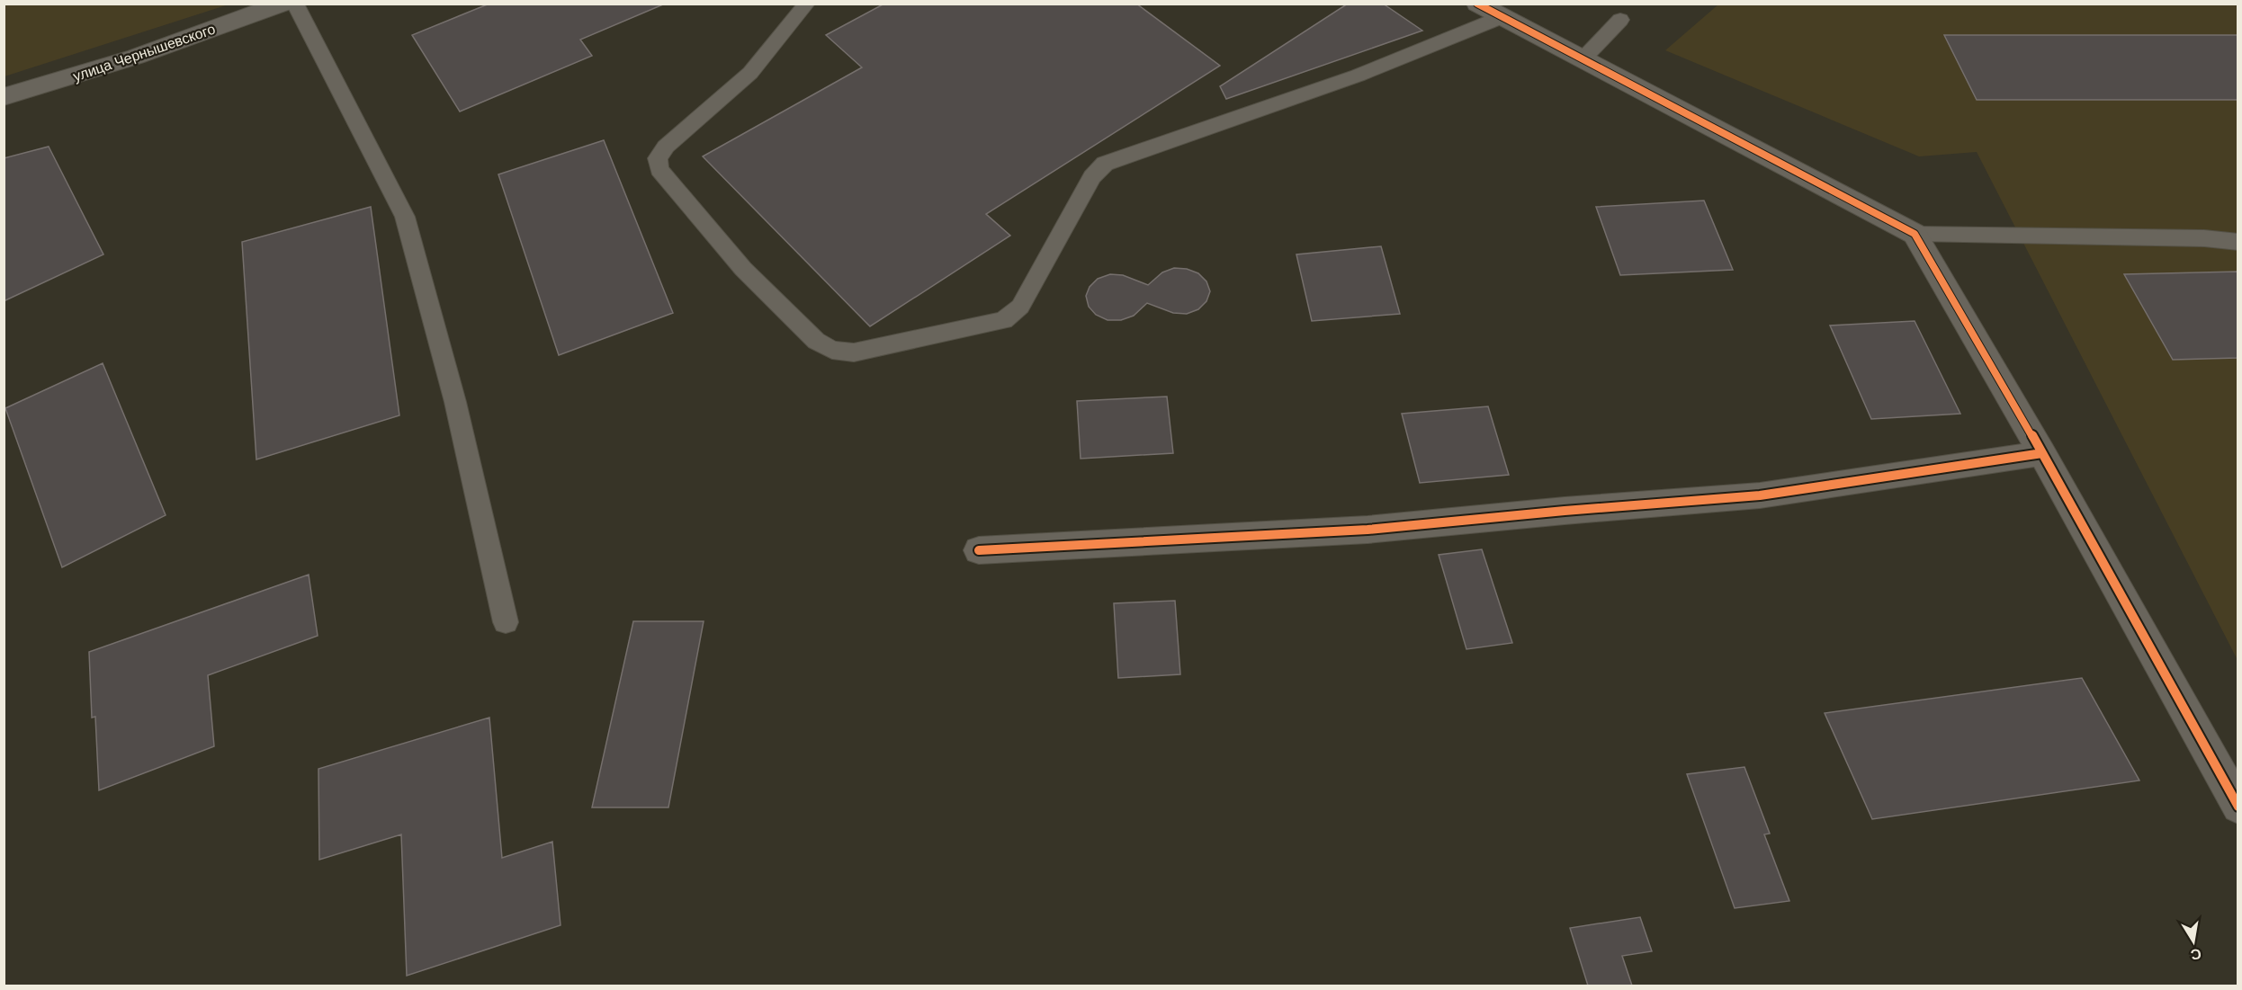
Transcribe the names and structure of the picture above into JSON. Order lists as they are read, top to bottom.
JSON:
{
  "streets": {
    "street": ["улица Чернышевского"]
  },
  "north": "bottom"
}
